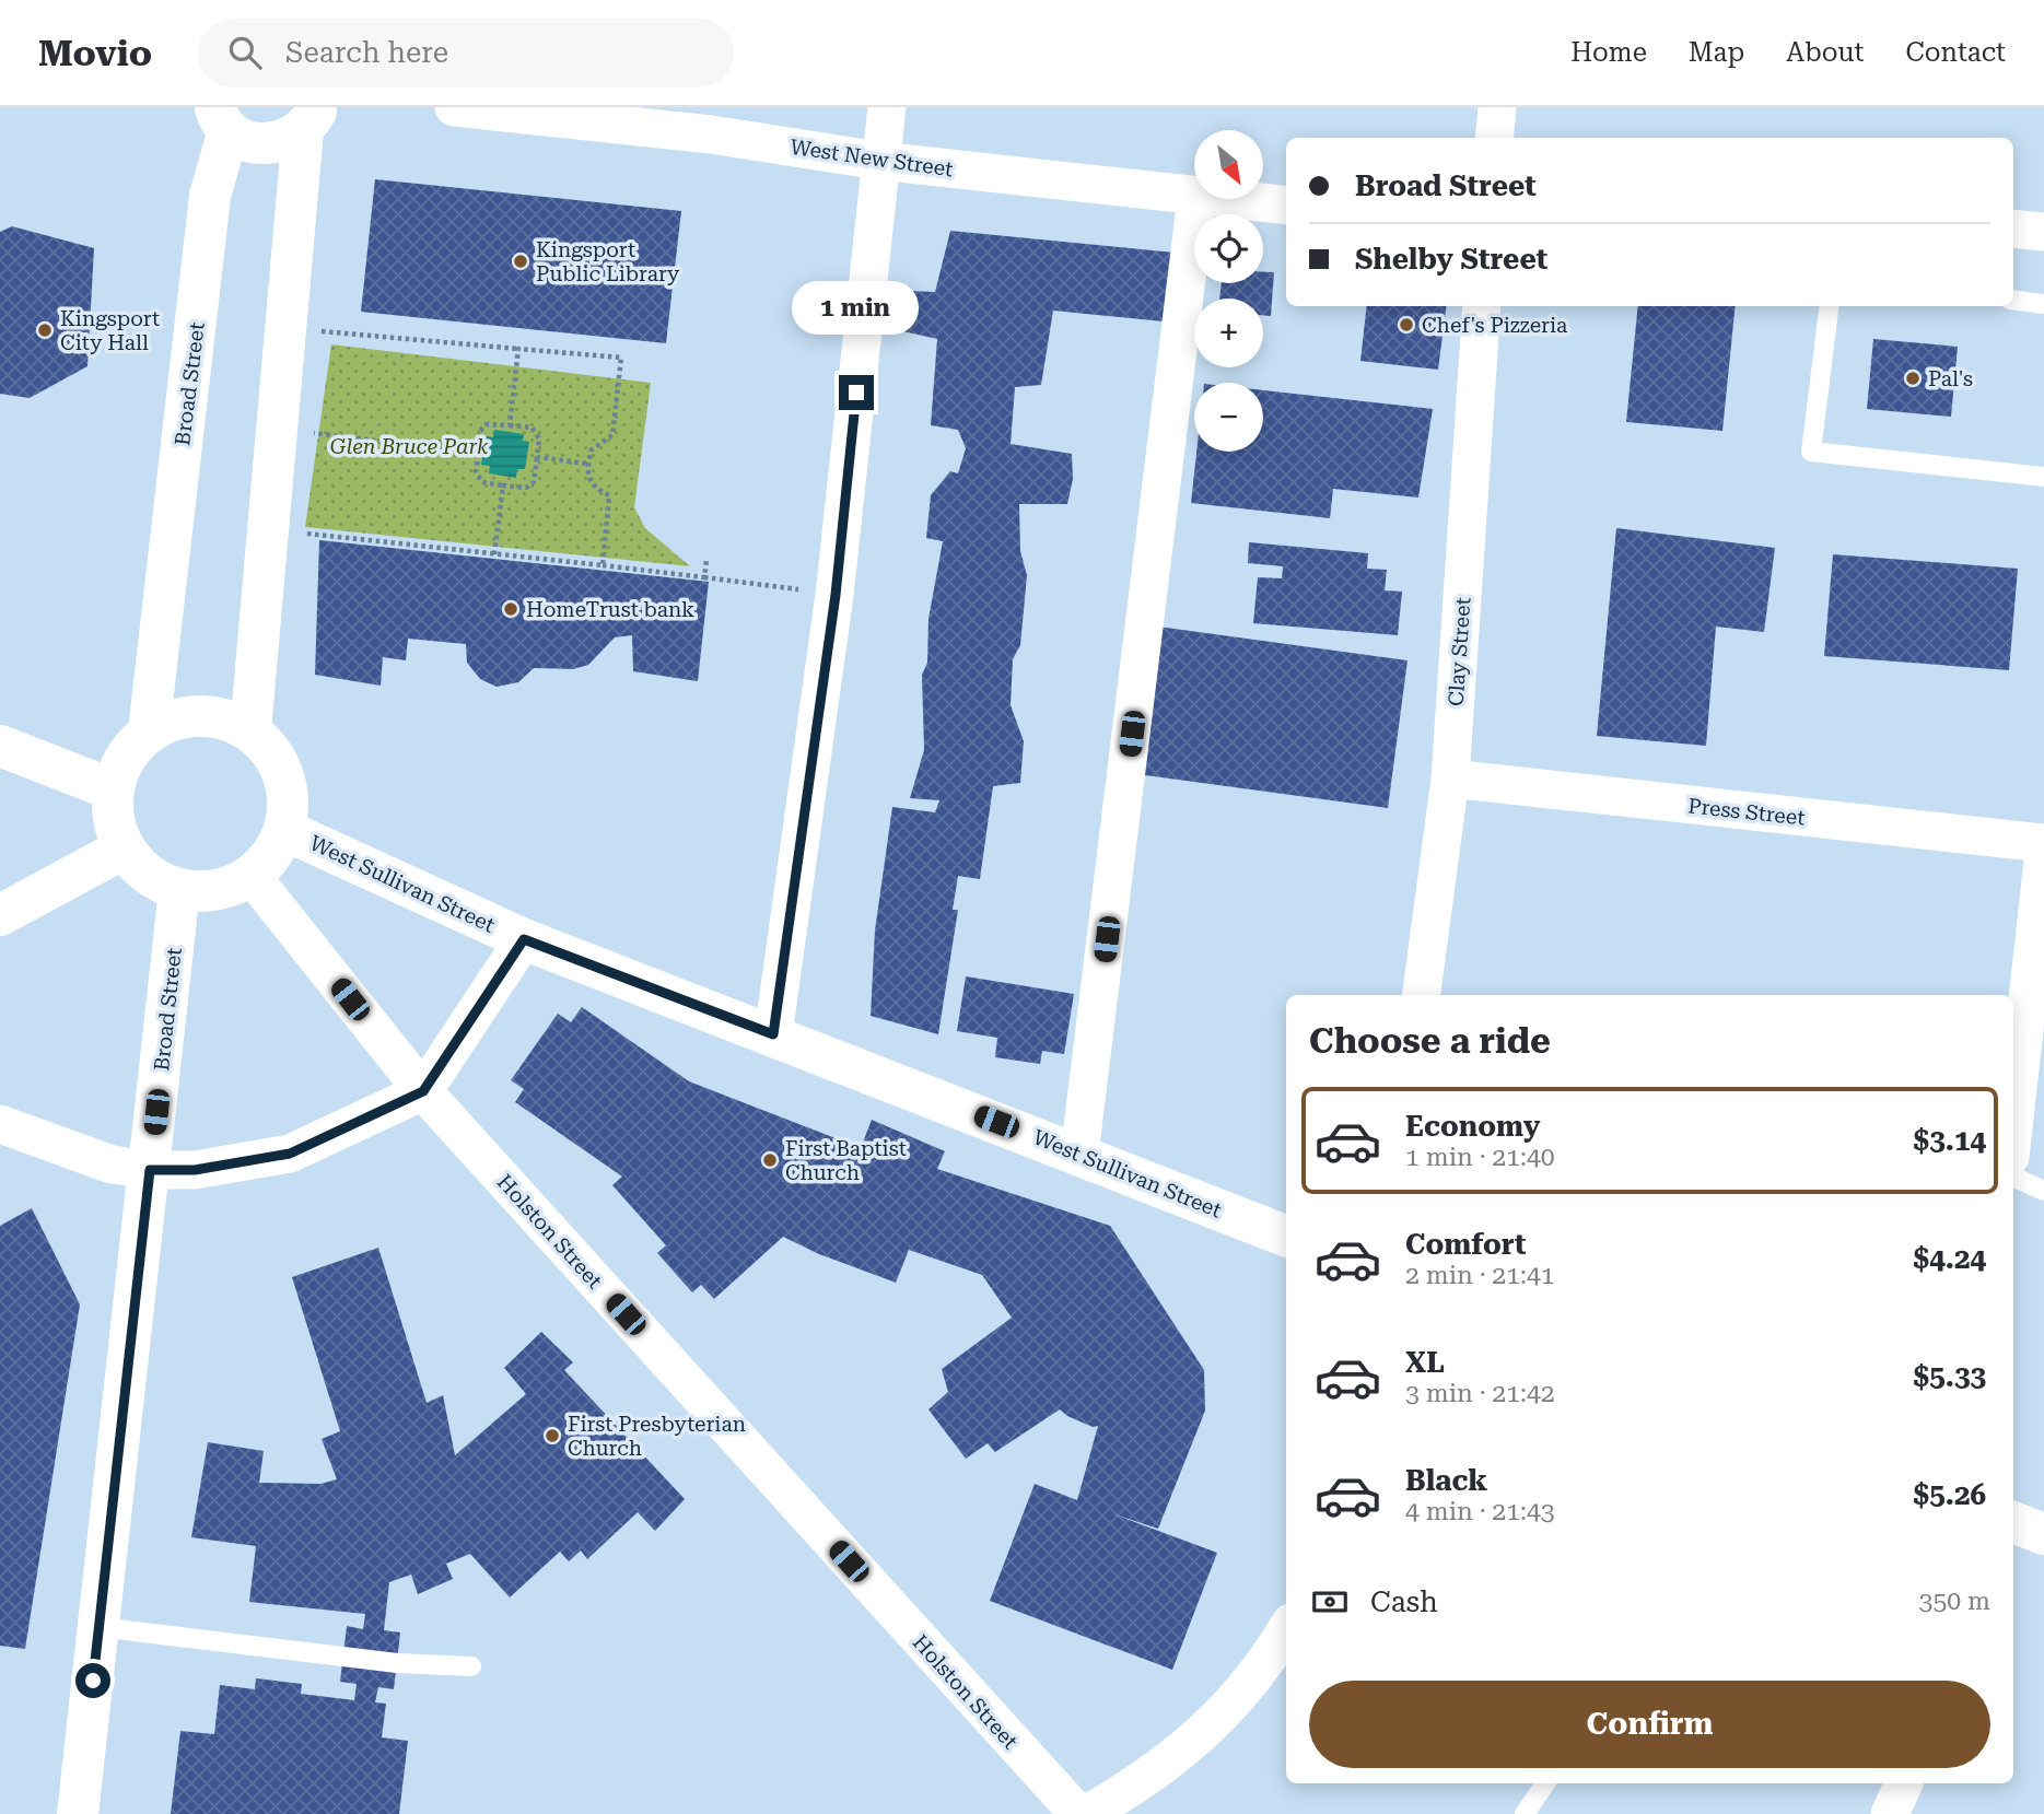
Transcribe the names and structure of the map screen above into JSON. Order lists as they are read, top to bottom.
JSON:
{
  "streets": {
    "street": [
      "West New Street",
      "Broad Street",
      "Clay Street",
      "Press Street",
      "West Sullivan Street",
      "Holston Street"
    ]
  },
  "crossings": [
    ["Broad Street", "West Sullivan Street"],
    ["Broad Street", "Holston Street"],
    ["Clay Street", "Press Street"],
    ["West Sullivan Street", "Holston Street"]
  ],
  "parks": ["Glen Bruce Park"],
  "places": [
    "Kingsport Public Library",
    "Chef's Pizzeria",
    "Kingsport City Hall",
    "Pal's",
    "HomeTrust bank",
    "First Baptist Church",
    "First Presbyterian Church"
  ],
  "north": "bottom right",
  "page": {
    "header": "Movio",
    "search": "Search here",
    "nav": [
      "Home",
      "Map",
      "About",
      "Contact"
    ],
    "map_buttons": ["+", "−"],
    "banner": ["Broad Street", "Shelby Street"],
    "bubble": "1 min",
    "heading": "Choose a ride",
    "list": [
      {
        "name": "Economy",
        "note": "1 min · 21:40",
        "value": "$3.14"
      },
      {
        "name": "Comfort",
        "note": "2 min · 21:41",
        "value": "$4.24"
      },
      {
        "name": "XL",
        "note": "3 min · 21:42",
        "value": "$5.33"
      },
      {
        "name": "Black",
        "note": "4 min · 21:43",
        "value": "$5.26"
      }
    ],
    "pay": ["Cash", "350 m"],
    "buttons": "Confirm"
  }
}
